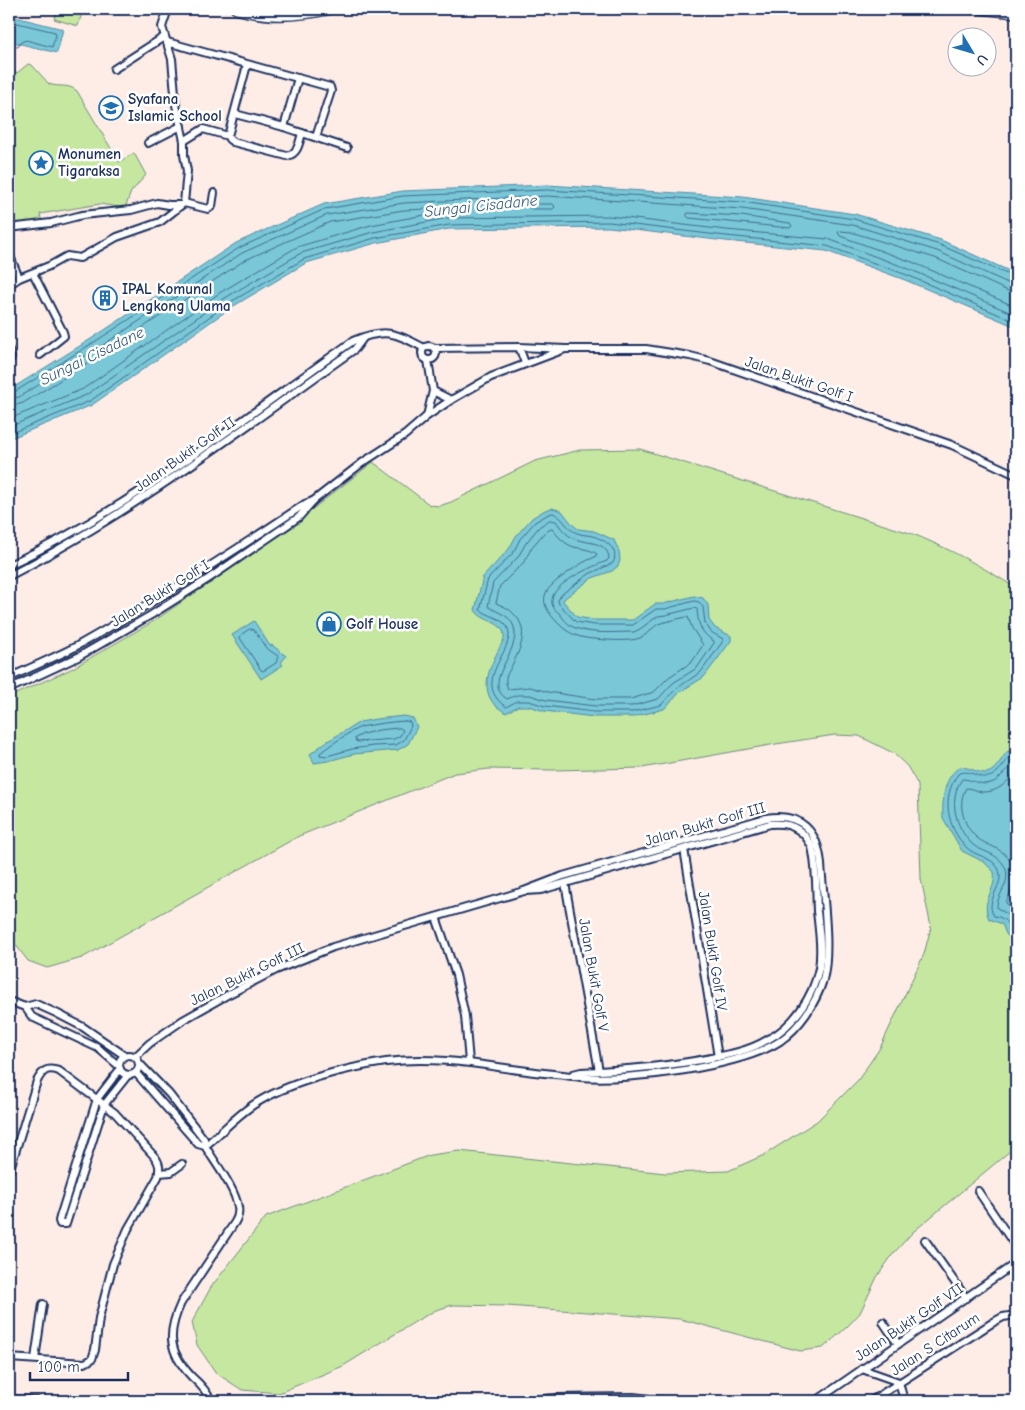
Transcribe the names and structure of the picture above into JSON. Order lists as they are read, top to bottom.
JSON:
{
  "streets": {
    "street": [
      "Jalan Bukit Golf I",
      "Jalan Bukit Golf II",
      "Jalan Bukit Golf III",
      "Jalan Bukit Golf IV",
      "Jalan Bukit Golf V",
      "Jalan Bukit Golf VII",
      "Jalan S Citarum"
    ]
  },
  "crossings": [
    ["Jalan Bukit Golf I", "Jalan Bukit Golf II"],
    ["Jalan Bukit Golf III", "Jalan Bukit Golf IV"],
    ["Jalan Bukit Golf III", "Jalan Bukit Golf V"]
  ],
  "water": ["Sungai Cisadane"],
  "places": {
    "school or university": ["Syafana Islamic School"],
    "place": ["Monumen Tigaraksa"],
    "building": ["IPAL Komunal Lengkong Ulama"],
    "shop": ["Golf House"]
  },
  "scale_bar": "100 m",
  "north": "bottom right"
}
